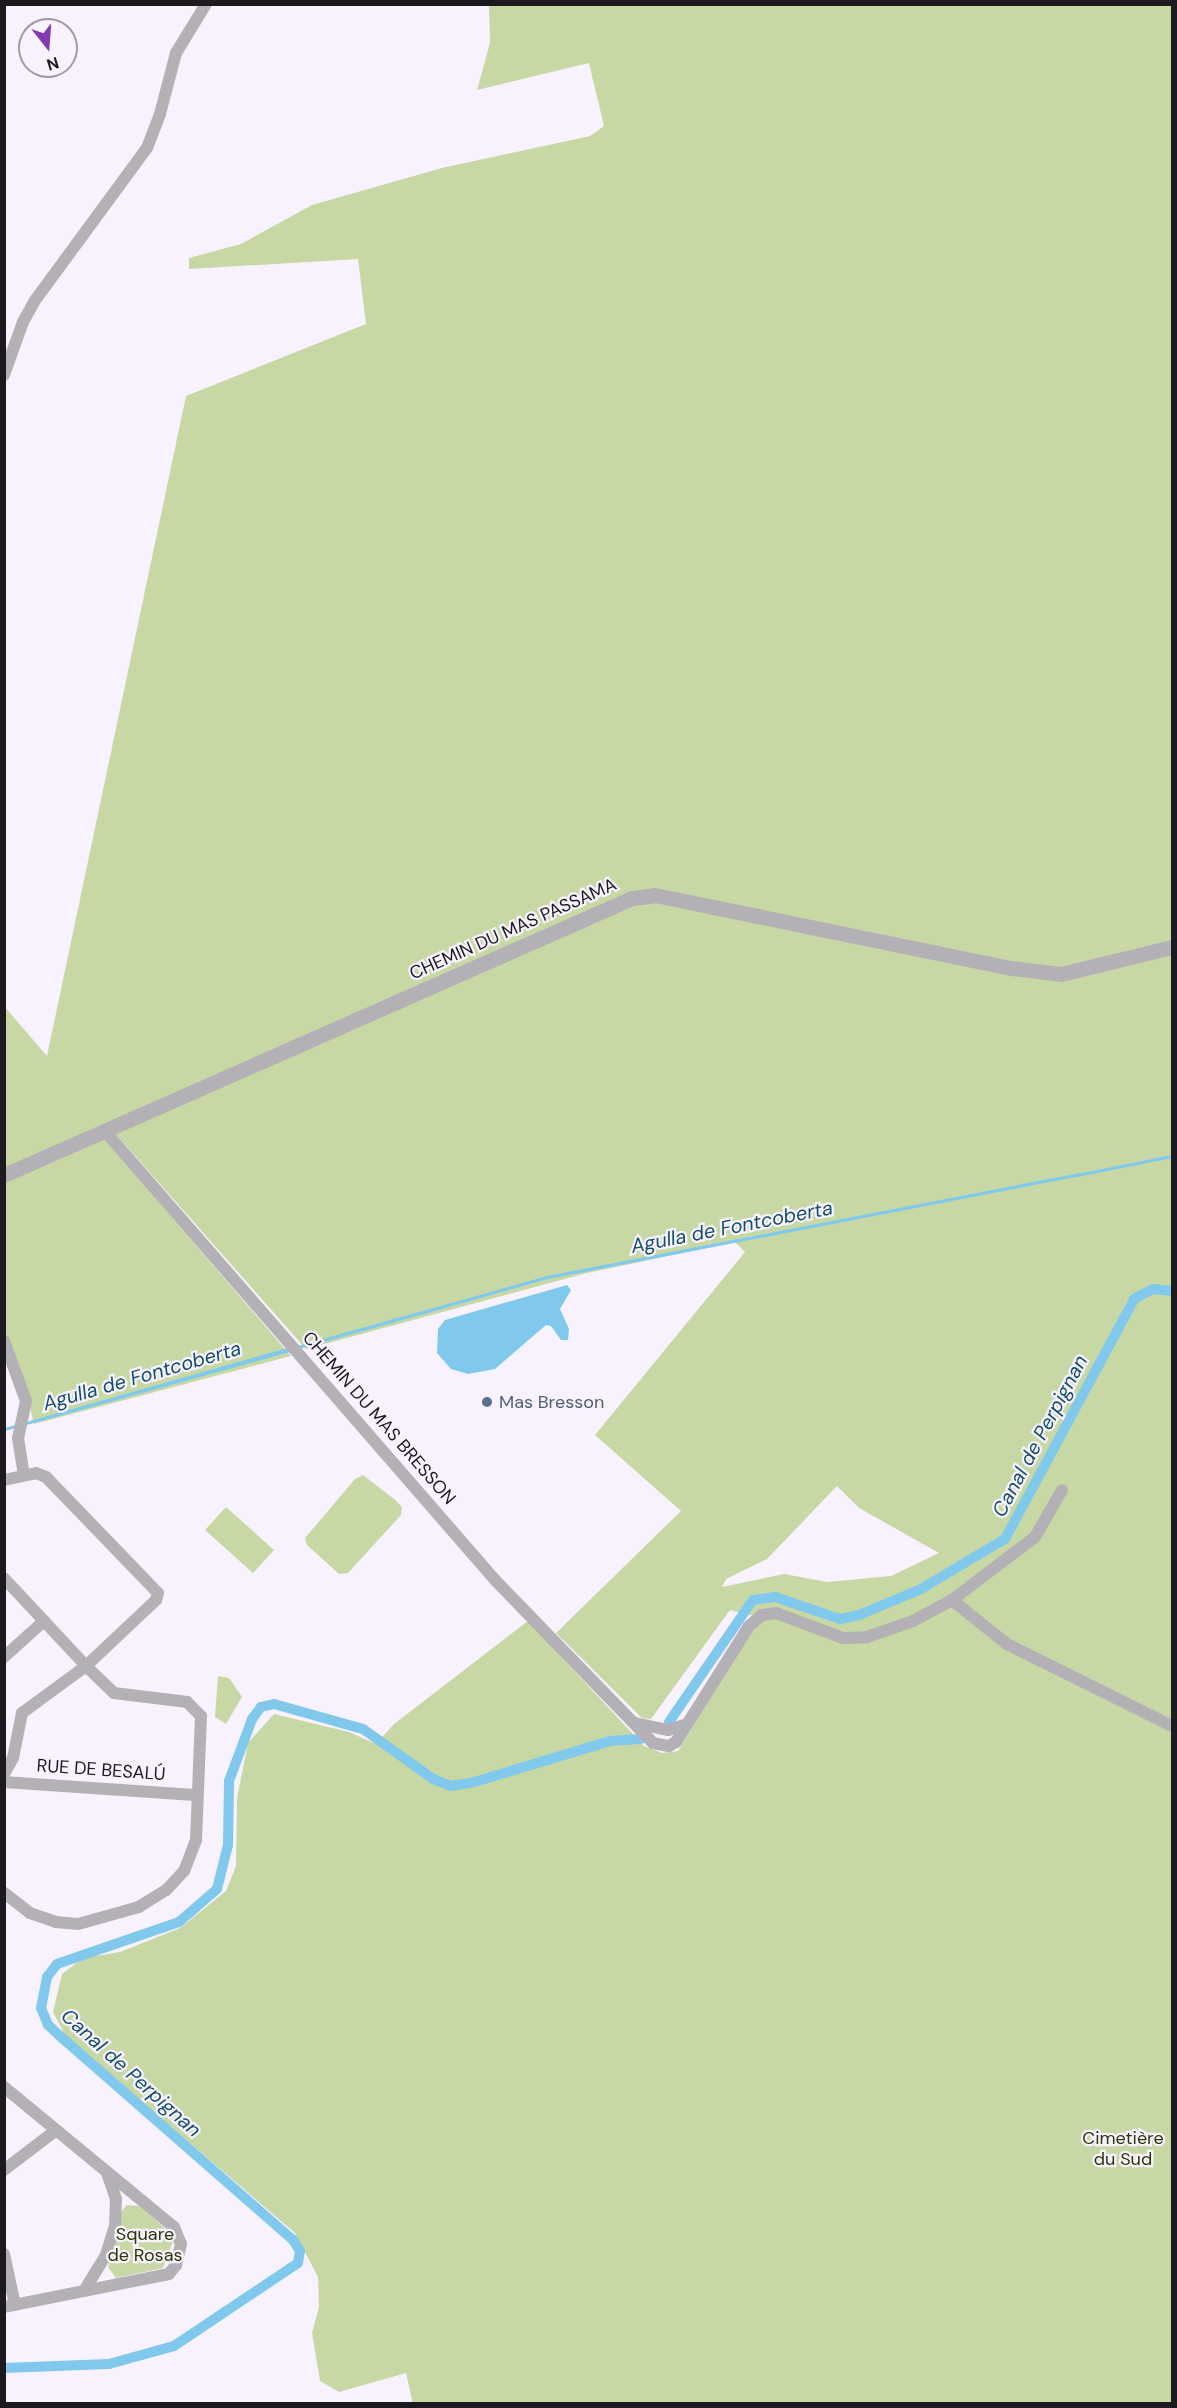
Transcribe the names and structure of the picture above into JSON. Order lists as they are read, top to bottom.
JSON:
{
  "streets": {
    "street": ["CHEMIN DU MAS PASSAMA", "CHEMIN DU MAS BRESSON", "RUE DE BESALÚ"]
  },
  "crossings": [
    ["CHEMIN DU MAS PASSAMA", "CHEMIN DU MAS BRESSON"]
  ],
  "water": ["Agulla de Fontcoberta", "Canal de Perpignan"],
  "parks": ["Cimetière du Sud", "Square de Rosas"],
  "places": ["Mas Bresson"],
  "north": "bottom"
}
